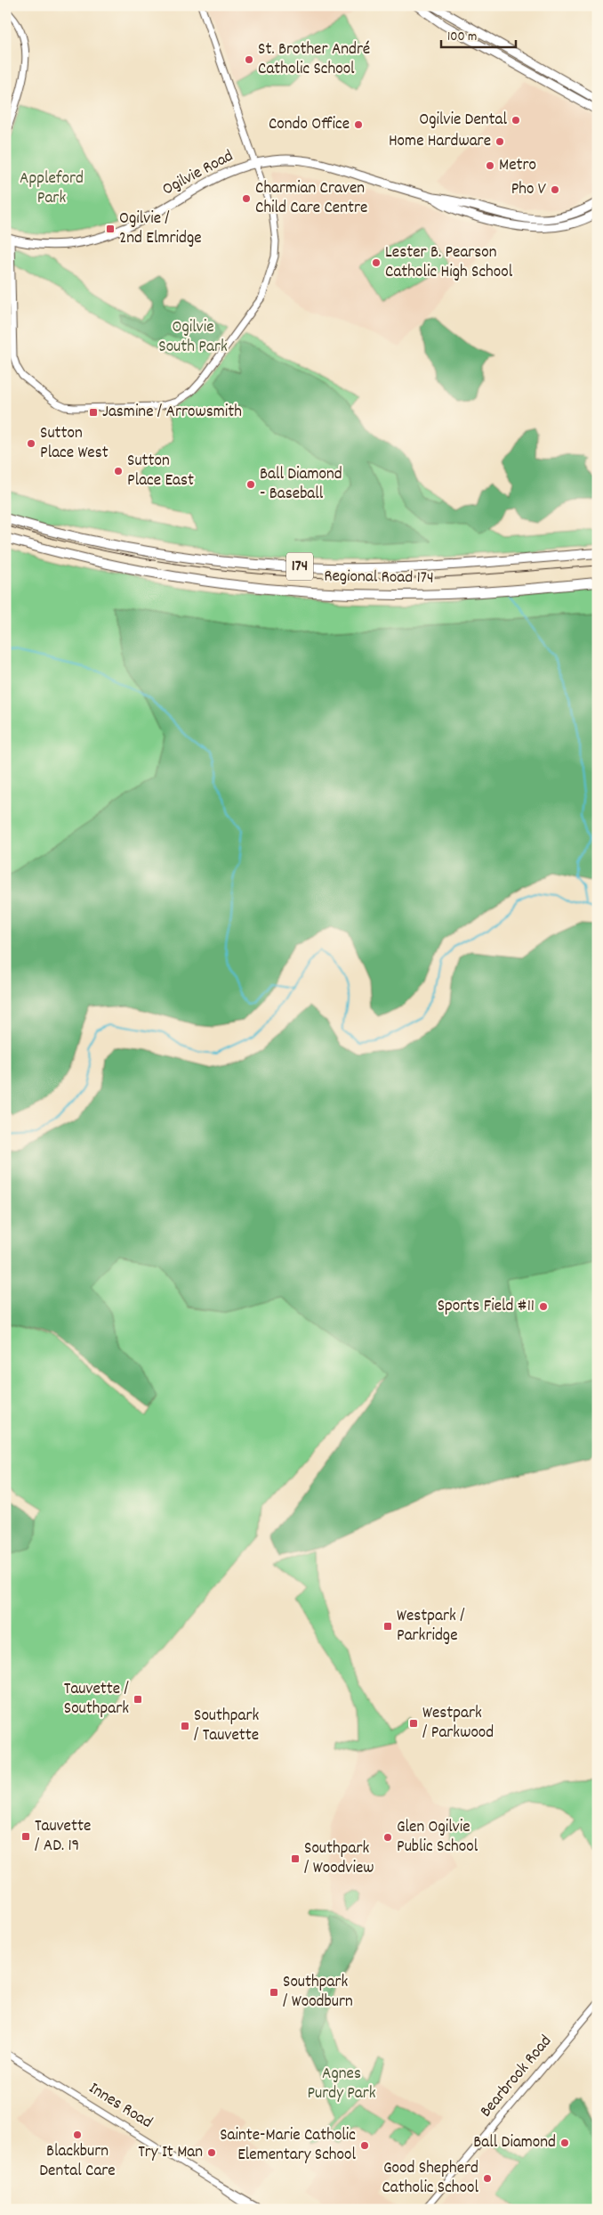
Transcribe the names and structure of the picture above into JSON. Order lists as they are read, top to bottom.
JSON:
{
  "streets": {
    "highway": ["174", "Regional Road 174"],
    "main road": ["Ogilvie Road"],
    "street": ["Bearbrook Road", "Innes Road"]
  },
  "parks": ["Appleford Park", "Ogilvie South Park", "Agnes Purdy Park"],
  "places": {
    "other": [
      "St. Brother André Catholic School",
      "Ogilvie Dental",
      "Condo Office",
      "Home Hardware",
      "Metro",
      "Pho V",
      "Charmian Craven Child Care Centre",
      "Lester B. Pearson Catholic High School",
      "Sutton Place West",
      "Sutton Place East",
      "Ball Diamond - Baseball",
      "Sports Field #11",
      "Glen Ogilvie Public School",
      "Blackburn Dental Care",
      "Ball Diamond",
      "Sainte-Marie Catholic Elementary School",
      "Try It Man",
      "Good Shepherd Catholic School"
    ],
    "transit": [
      "Ogilvie / 2nd Elmridge",
      "Jasmine / Arrowsmith",
      "Westpark / Parkridge",
      "Tauvette / Southpark",
      "Westpark / Parkwood",
      "Southpark / Tauvette",
      "Tauvette / AD. 19",
      "Southpark / Woodview",
      "Southpark / Woodburn"
    ]
  },
  "scale_bar": "100 m"
}
